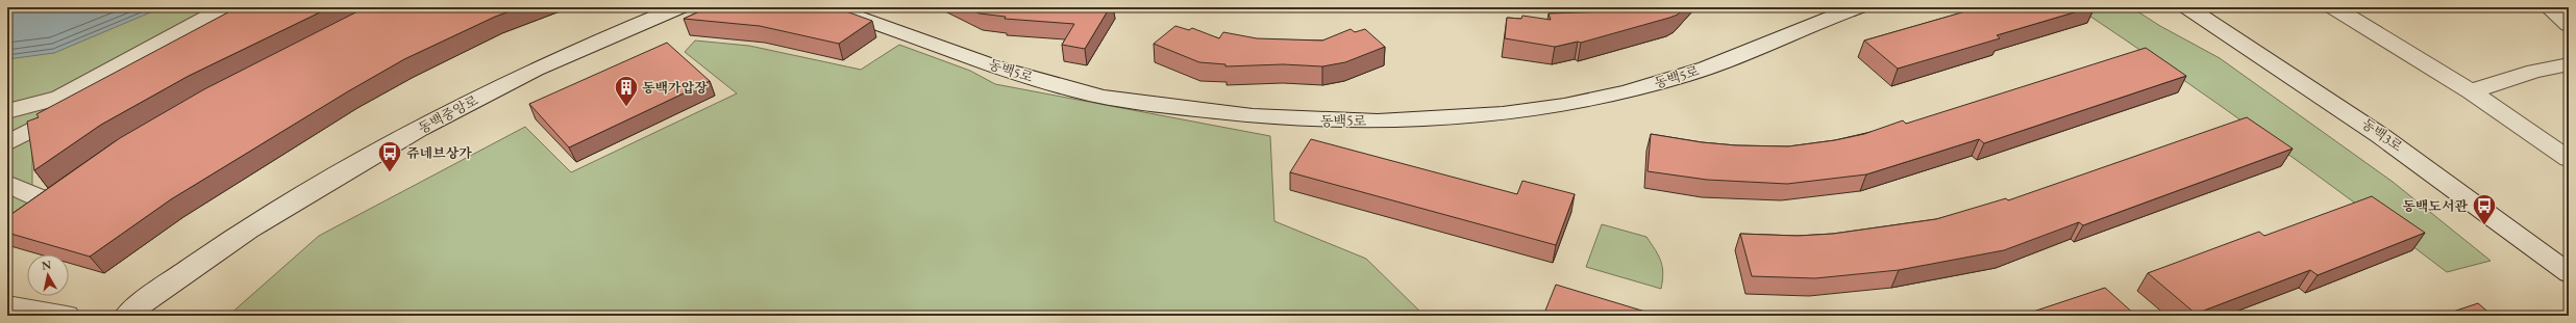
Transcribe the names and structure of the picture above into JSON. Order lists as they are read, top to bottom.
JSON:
{
  "streets": {
    "street": ["동백5로", "동백중앙로", "동백3로"]
  },
  "places": {
    "building": ["동백가압장"],
    "bus stop": ["쥬네브상가", "동백도서관"]
  },
  "north": "top"
}
